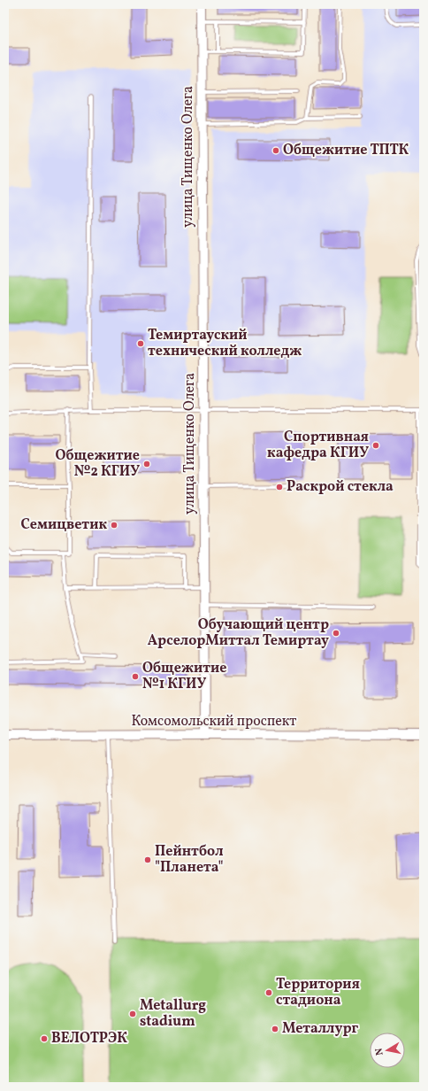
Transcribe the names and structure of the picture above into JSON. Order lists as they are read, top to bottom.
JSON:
{
  "streets": {
    "street": ["улица Тищенко Олега", "Комсомольский проспект"]
  },
  "crossings": [
    ["улица Тищенко Олега", "Комсомольский проспект"]
  ],
  "places": [
    "Общежитие ТПТК",
    "Темиртауский технический колледж",
    "Спортивная кафедра КГИУ",
    "Общежитие №2 КГИУ",
    "Раскрой стекла",
    "Семицветик",
    "Обучающий центр АрселорМиттал Темиртау",
    "Общежитие №1 КГИУ",
    "Пейнтбол \"Планета\"",
    "Территория стадиона",
    "Metallurg stadium",
    "Металлург",
    "ВЕЛОТРЭК"
  ],
  "north": "left"
}
